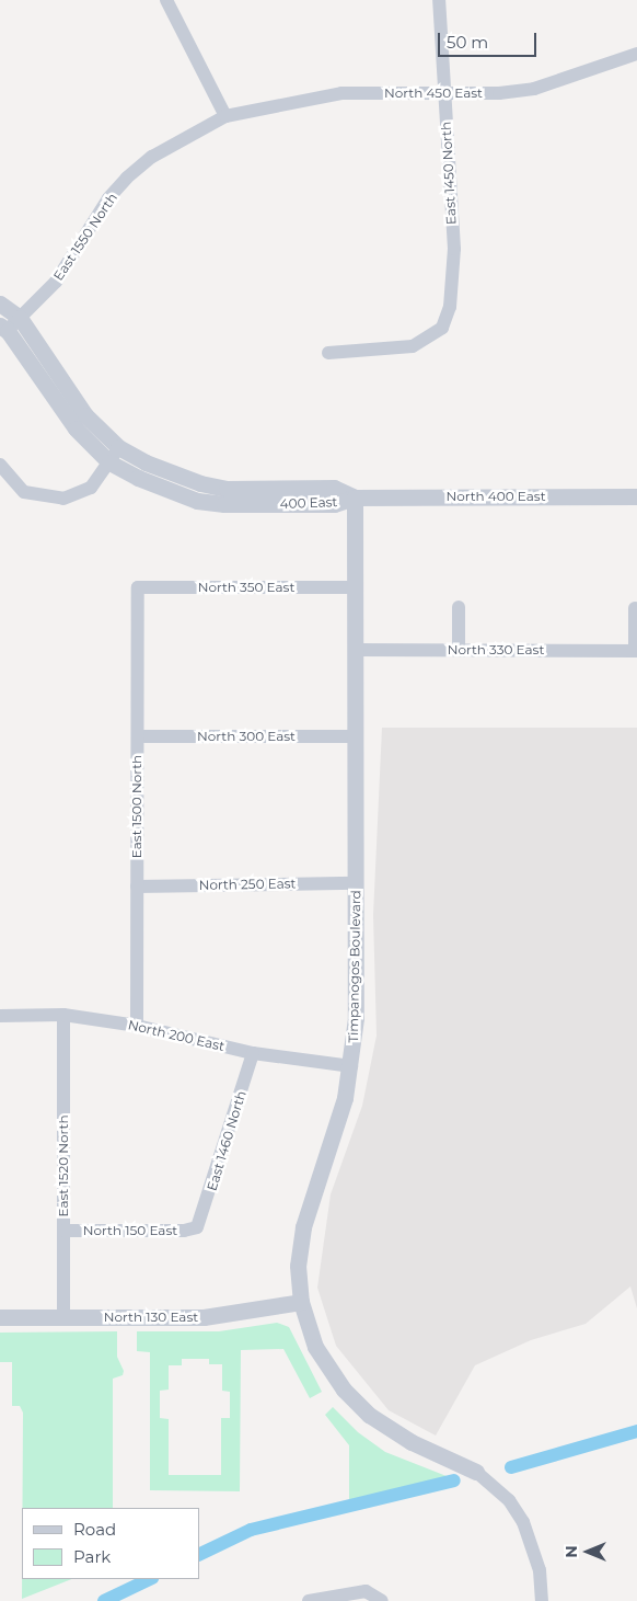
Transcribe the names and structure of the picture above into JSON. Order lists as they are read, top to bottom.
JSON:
{
  "streets": {
    "street": [
      "North 450 East",
      "East 1450 North",
      "East 1550 North",
      "North 400 East",
      "400 East",
      "North 350 East",
      "North 330 East",
      "North 300 East",
      "East 1500 North",
      "North 250 East",
      "Timpanogos Boulevard",
      "North 200 East",
      "East 1460 North",
      "East 1520 North",
      "North 150 East",
      "North 130 East"
    ]
  },
  "crossings": [
    ["North 450 East", "East 1450 North"],
    ["North 450 East", "East 1550 North"],
    ["East 1550 North", "400 East"],
    ["North 400 East", "400 East"],
    ["North 400 East", "Timpanogos Boulevard"],
    ["400 East", "Timpanogos Boulevard"],
    ["North 350 East", "East 1500 North"],
    ["North 350 East", "Timpanogos Boulevard"],
    ["North 330 East", "Timpanogos Boulevard"],
    ["North 300 East", "East 1500 North"],
    ["North 300 East", "Timpanogos Boulevard"],
    ["East 1500 North", "North 250 East"],
    ["East 1500 North", "North 200 East"],
    ["North 250 East", "Timpanogos Boulevard"],
    ["Timpanogos Boulevard", "North 200 East"],
    ["Timpanogos Boulevard", "North 130 East"],
    ["North 200 East", "East 1460 North"],
    ["North 200 East", "East 1520 North"],
    ["East 1460 North", "North 150 East"],
    ["East 1520 North", "North 150 East"],
    ["East 1520 North", "North 130 East"]
  ],
  "legend": ["Road", "Park"],
  "scale_bar": "50 m",
  "north": "left"
}
